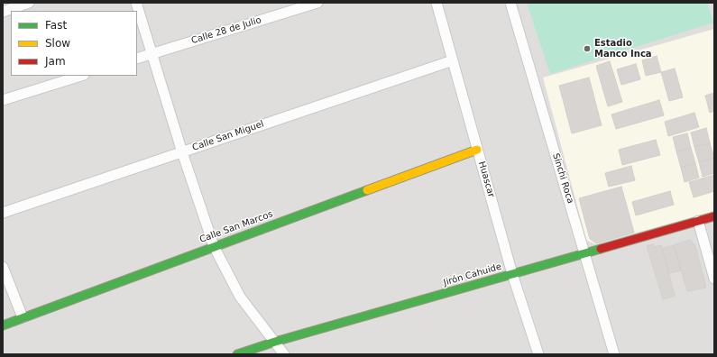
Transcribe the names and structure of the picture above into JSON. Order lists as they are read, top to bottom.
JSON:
{
  "streets": {
    "street": [
      "Calle 28 de Julio",
      "Calle San Miguel",
      "Sinchi Roca",
      "Huascar",
      "Calle San Marcos",
      "Jirón Cahuide"
    ]
  },
  "crossings": [
    ["Calle San Miguel", "Huascar"],
    ["Sinchi Roca", "Jirón Cahuide"],
    ["Huascar", "Calle San Marcos"],
    ["Huascar", "Jirón Cahuide"]
  ],
  "places": ["Estadio Manco Inca"],
  "legend": ["Fast", "Slow", "Jam"]
}
